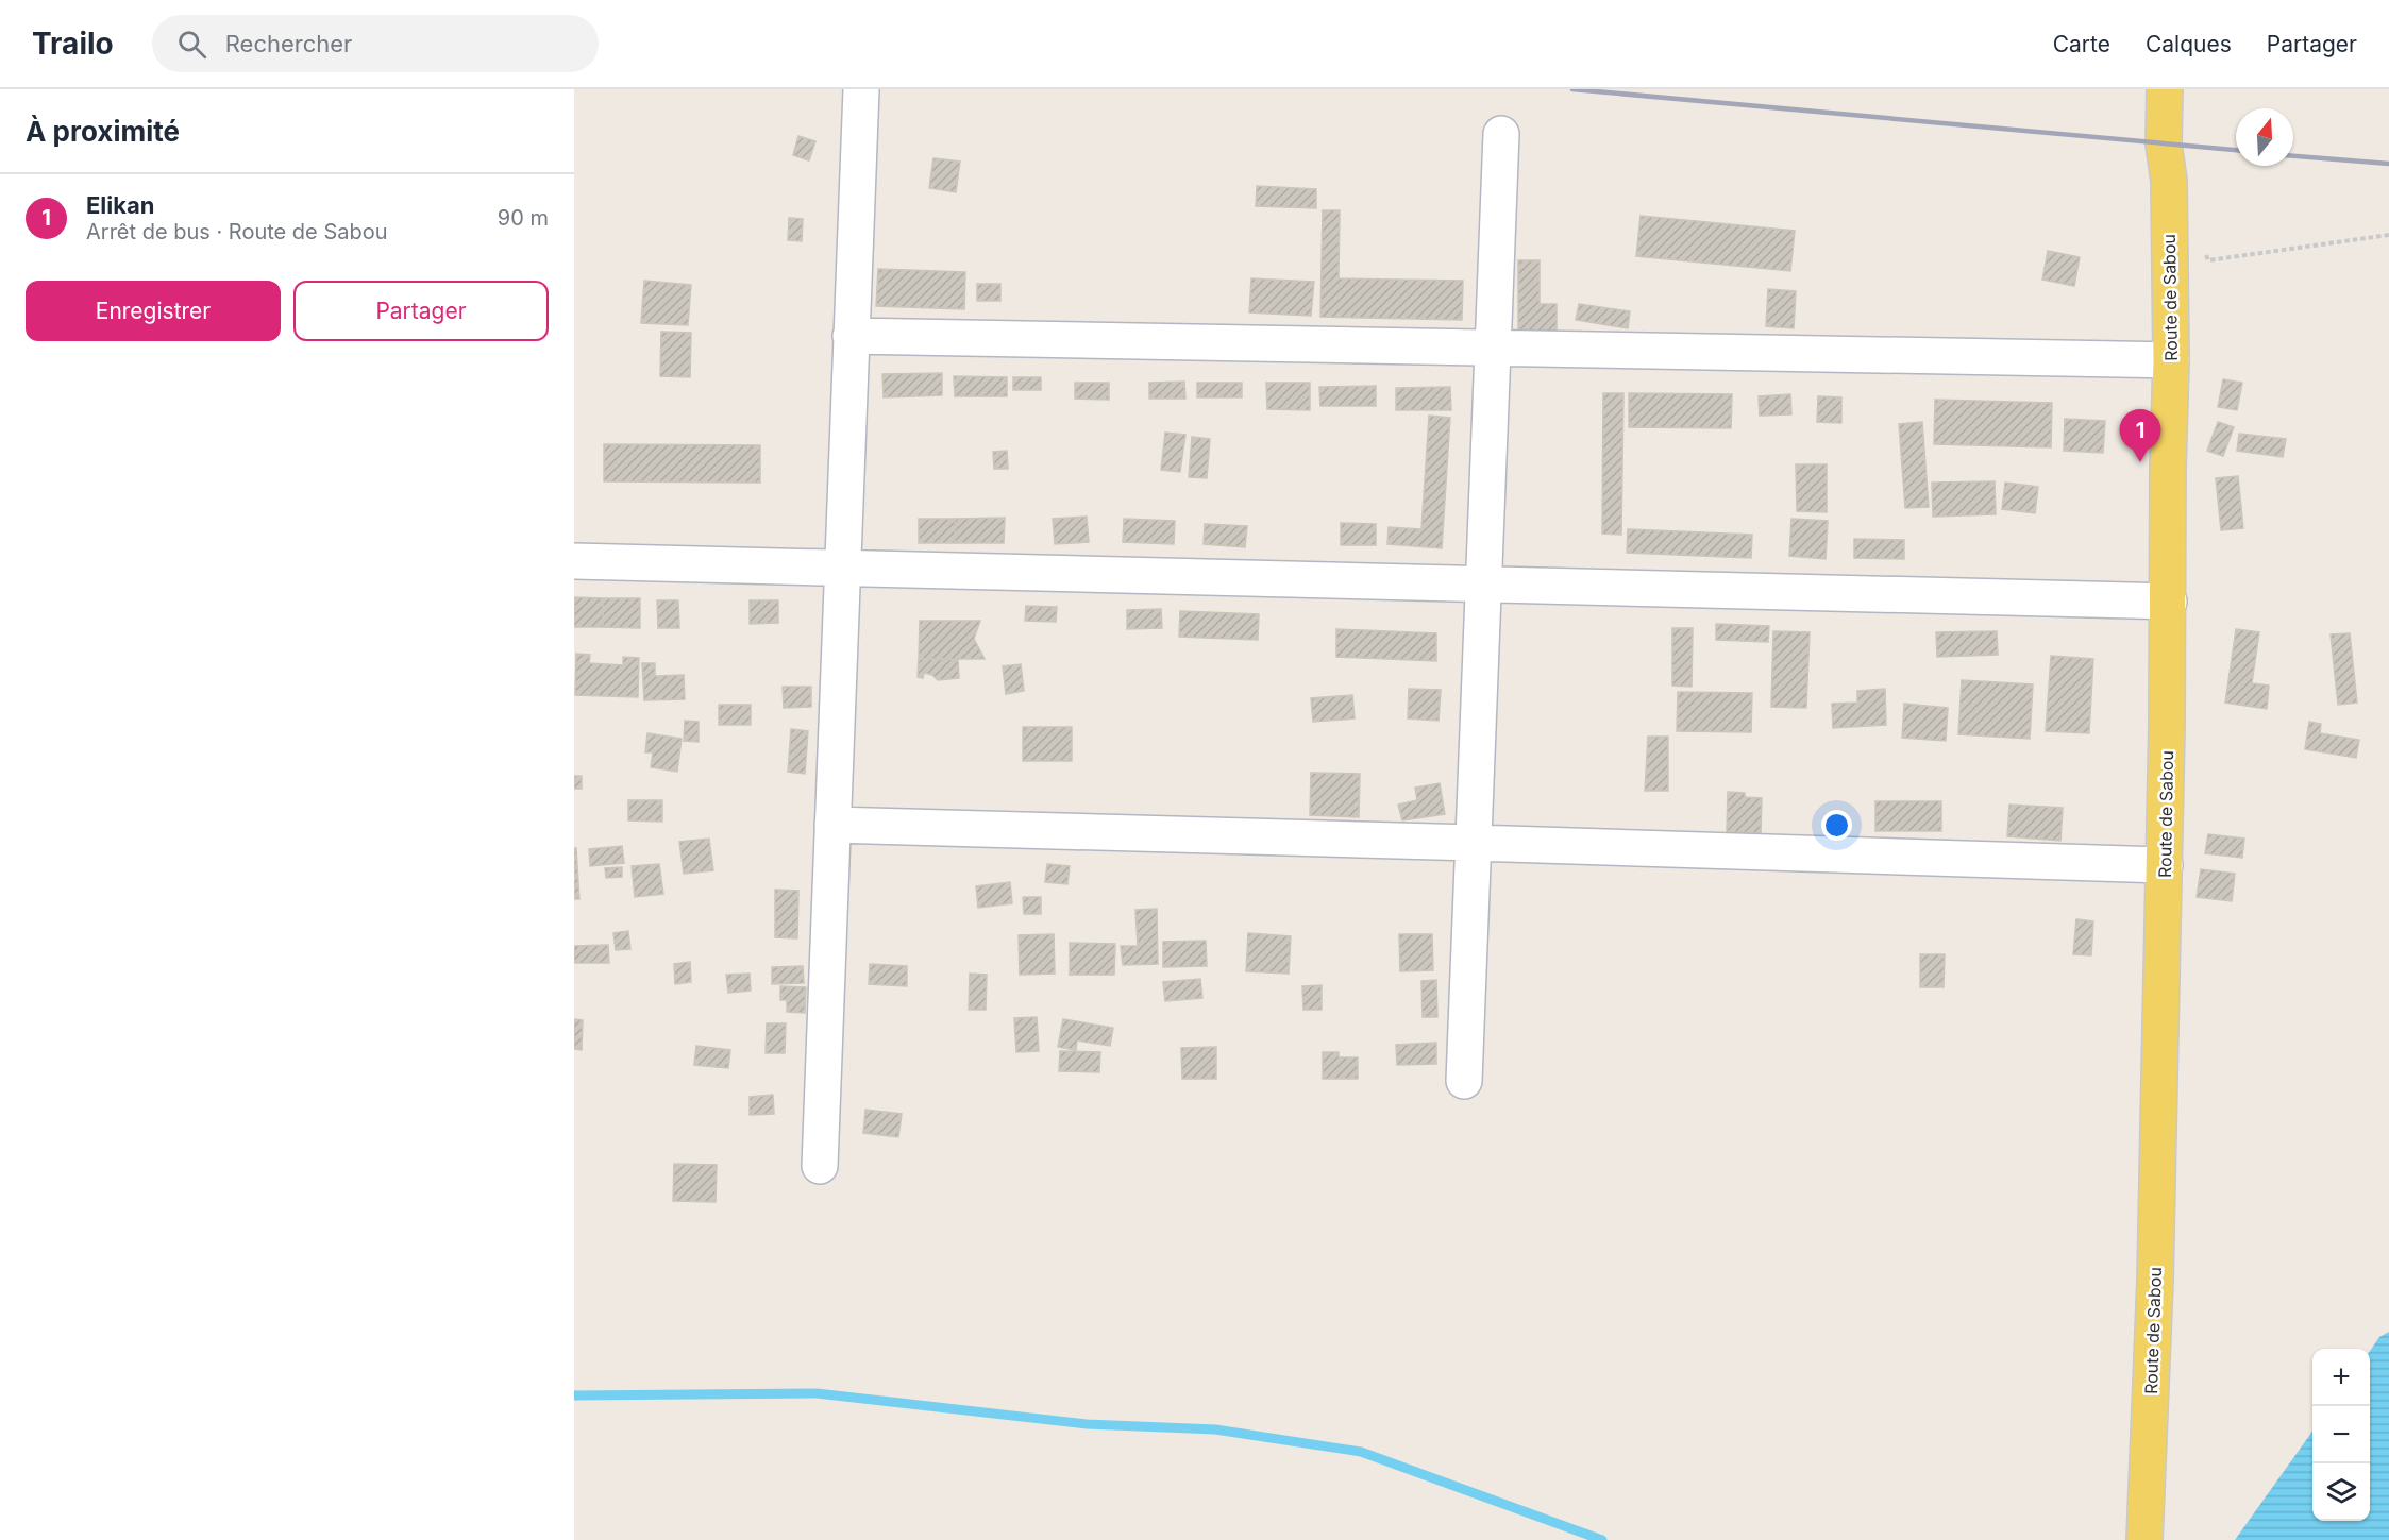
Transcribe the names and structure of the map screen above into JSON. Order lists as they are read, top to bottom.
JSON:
{
  "streets": {
    "main road": ["Route de Sabou"]
  },
  "north": "top",
  "page": {
    "header": "Trailo",
    "search": "Rechercher",
    "nav": ["Carte", "Calques", "Partager"],
    "heading": "À proximité",
    "list": [
      {
        "mark": "1",
        "name": "Elikan",
        "note": "Arrêt de bus · Route de Sabou",
        "value": "90 m"
      }
    ],
    "buttons": ["Enregistrer", "Partager"],
    "pins": "1",
    "map_buttons": ["+", "−"]
  }
}
